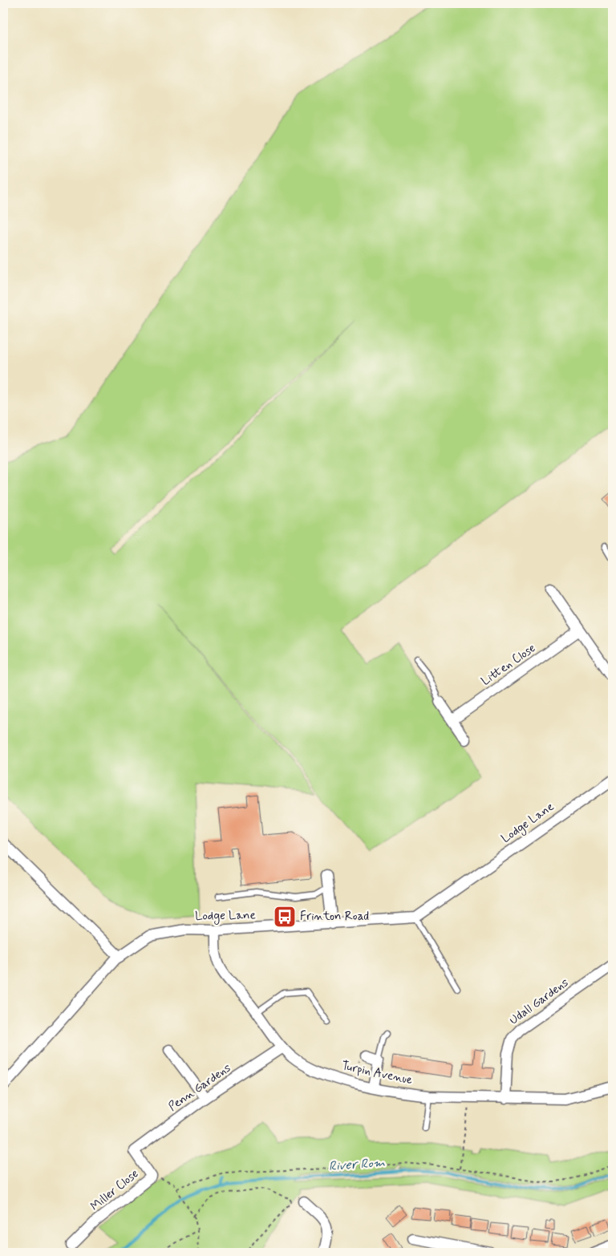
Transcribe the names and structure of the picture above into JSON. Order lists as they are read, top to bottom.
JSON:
{
  "streets": {
    "street": [
      "Litten Close",
      "Lodge Lane",
      "Udall Gardens",
      "Turpin Avenue",
      "Penn Gardens",
      "Miller Close"
    ]
  },
  "crossings": [
    ["Lodge Lane", "Turpin Avenue"],
    ["Udall Gardens", "Turpin Avenue"],
    ["Turpin Avenue", "Penn Gardens"],
    ["Penn Gardens", "Miller Close"]
  ],
  "water": ["River Rom"],
  "places": {
    "bus stop": ["Frinton Road"]
  }
}
